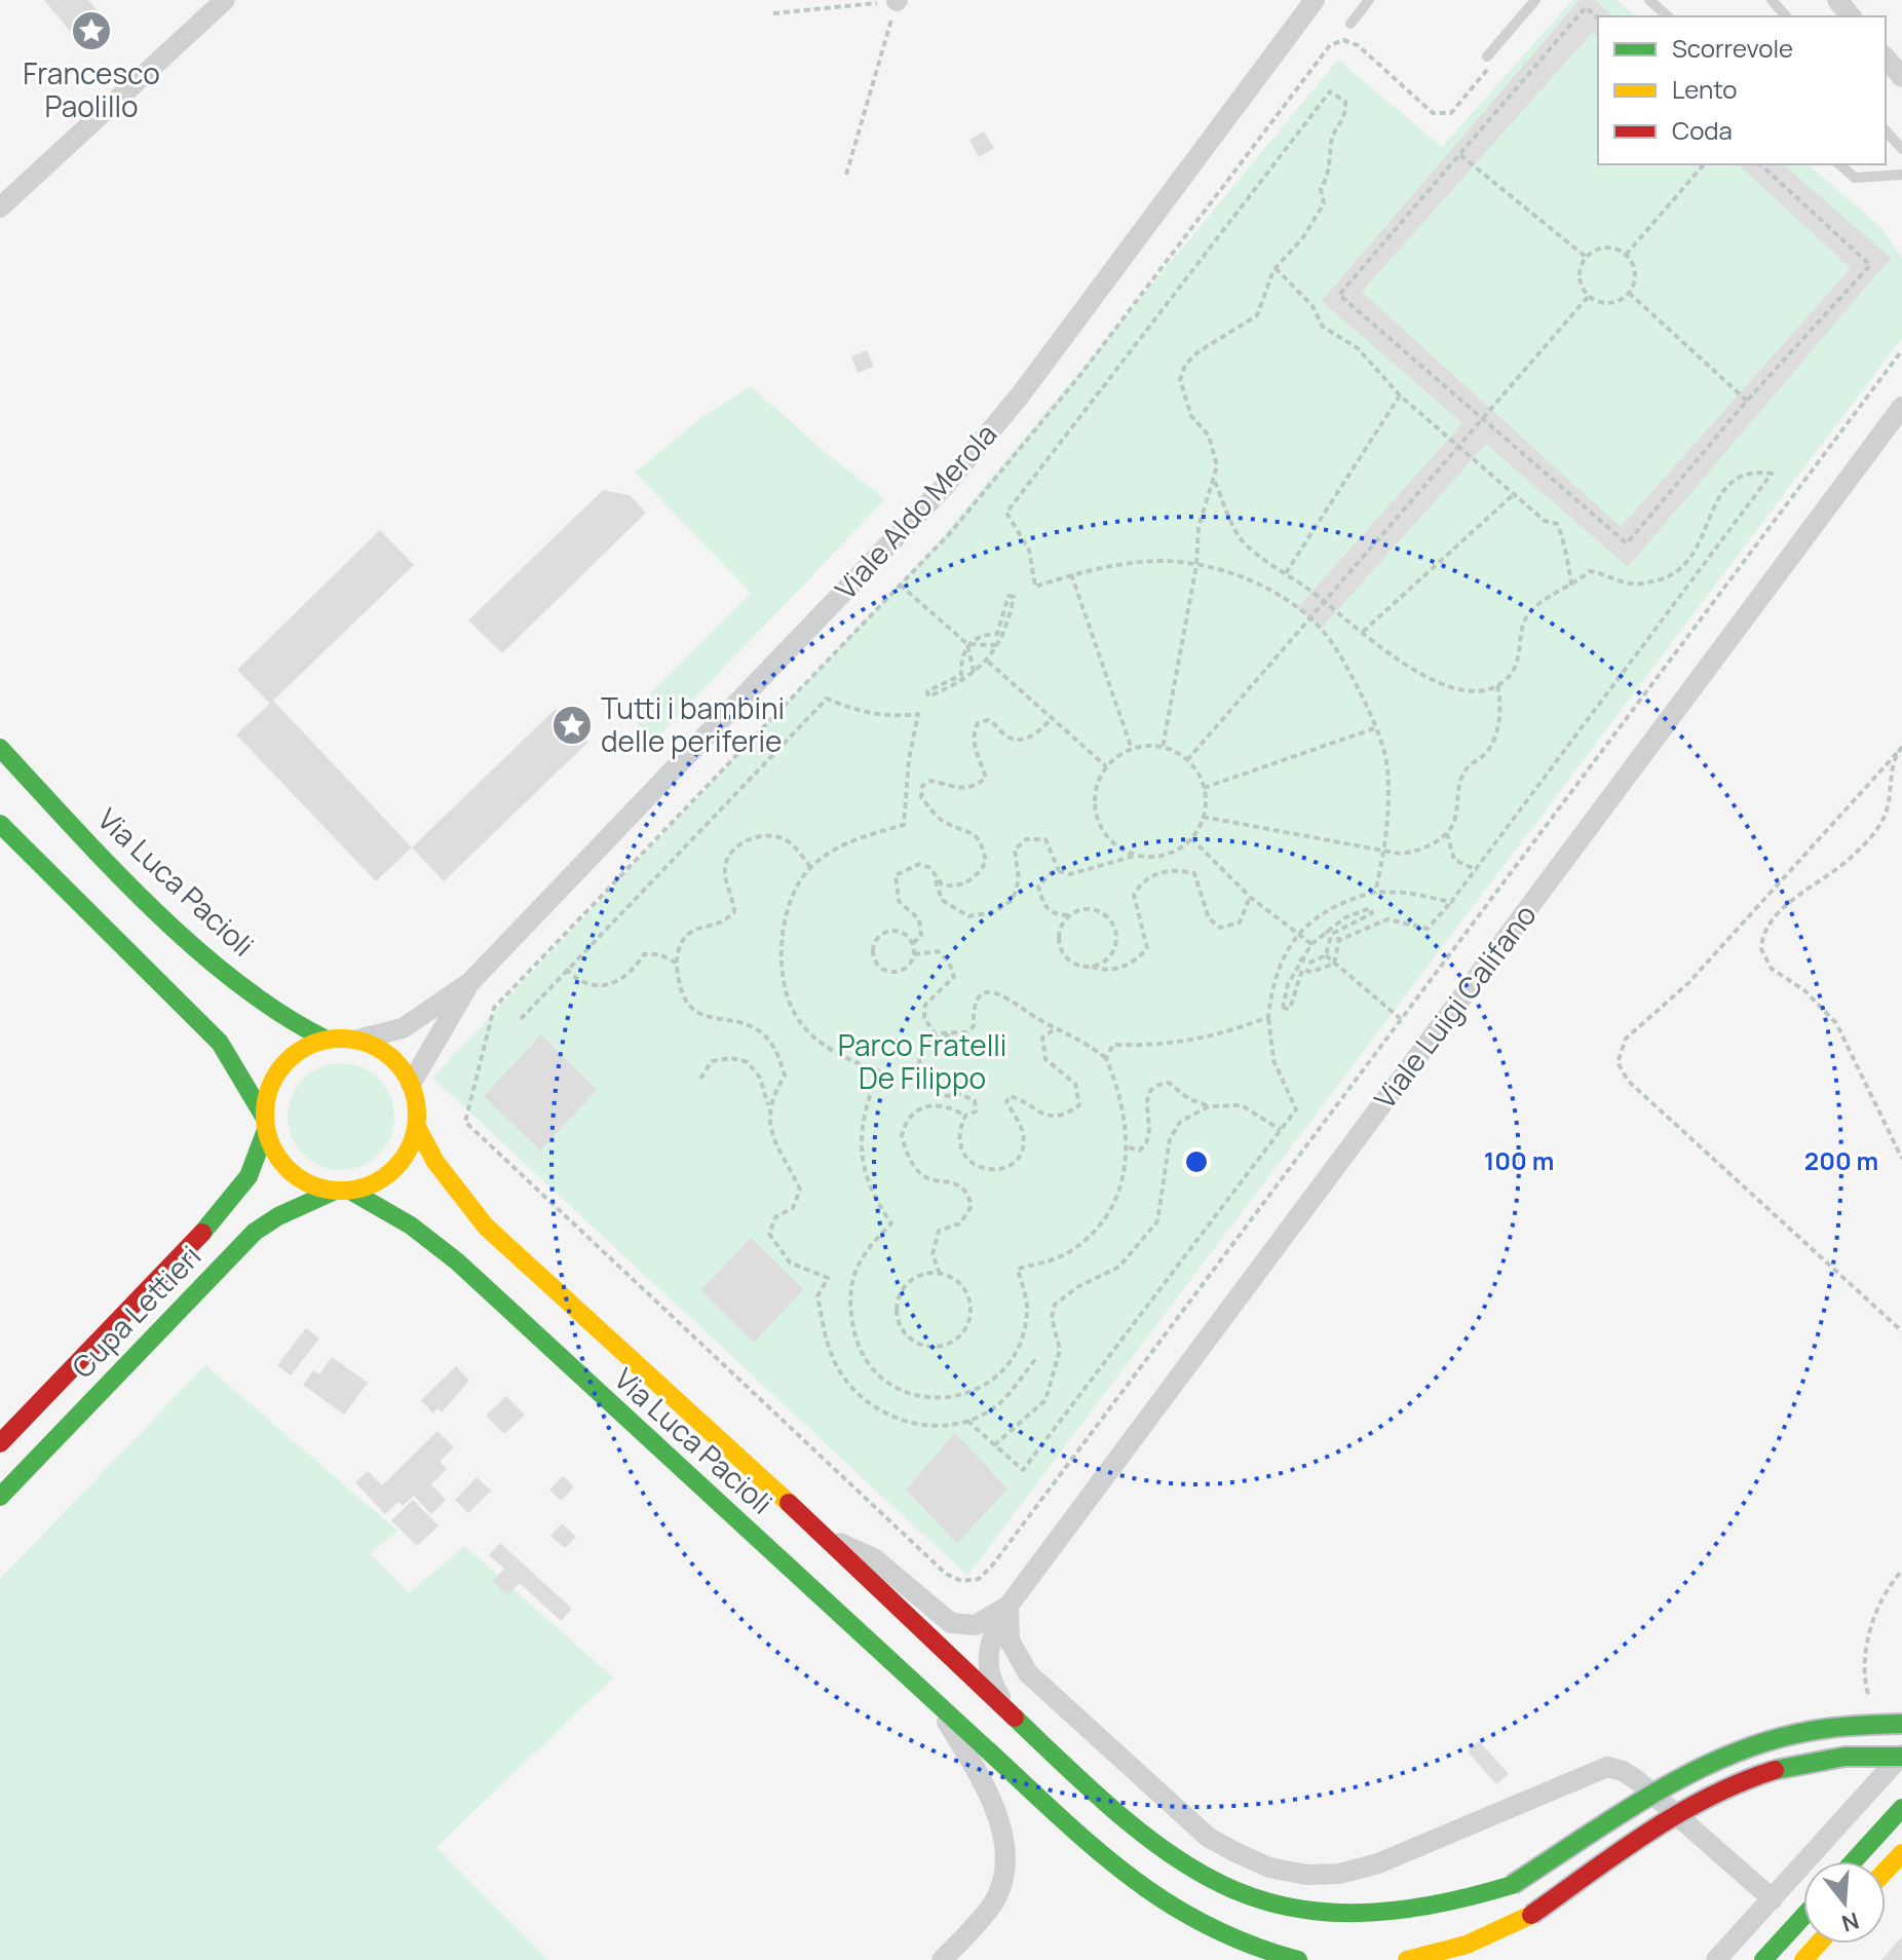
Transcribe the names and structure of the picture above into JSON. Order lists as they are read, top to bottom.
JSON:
{
  "streets": {
    "main road": ["Via Luca Pacioli", "Cupa Lettieri"],
    "street": ["Viale Aldo Merola", "Viale Luigi Califano"]
  },
  "crossings": [
    ["Viale Aldo Merola", "Via Luca Pacioli"],
    ["Viale Aldo Merola", "Cupa Lettieri"],
    ["Via Luca Pacioli", "Viale Luigi Califano"],
    ["Via Luca Pacioli", "Cupa Lettieri"]
  ],
  "parks": ["Parco Fratelli De Filippo"],
  "places": {
    "place": ["Francesco Paolillo", "Tutti i bambini delle periferie"]
  },
  "legend": ["Scorrevole", "Lento", "Coda"],
  "north": "bottom",
  "rings": ["100 m", "200 m"]
}
